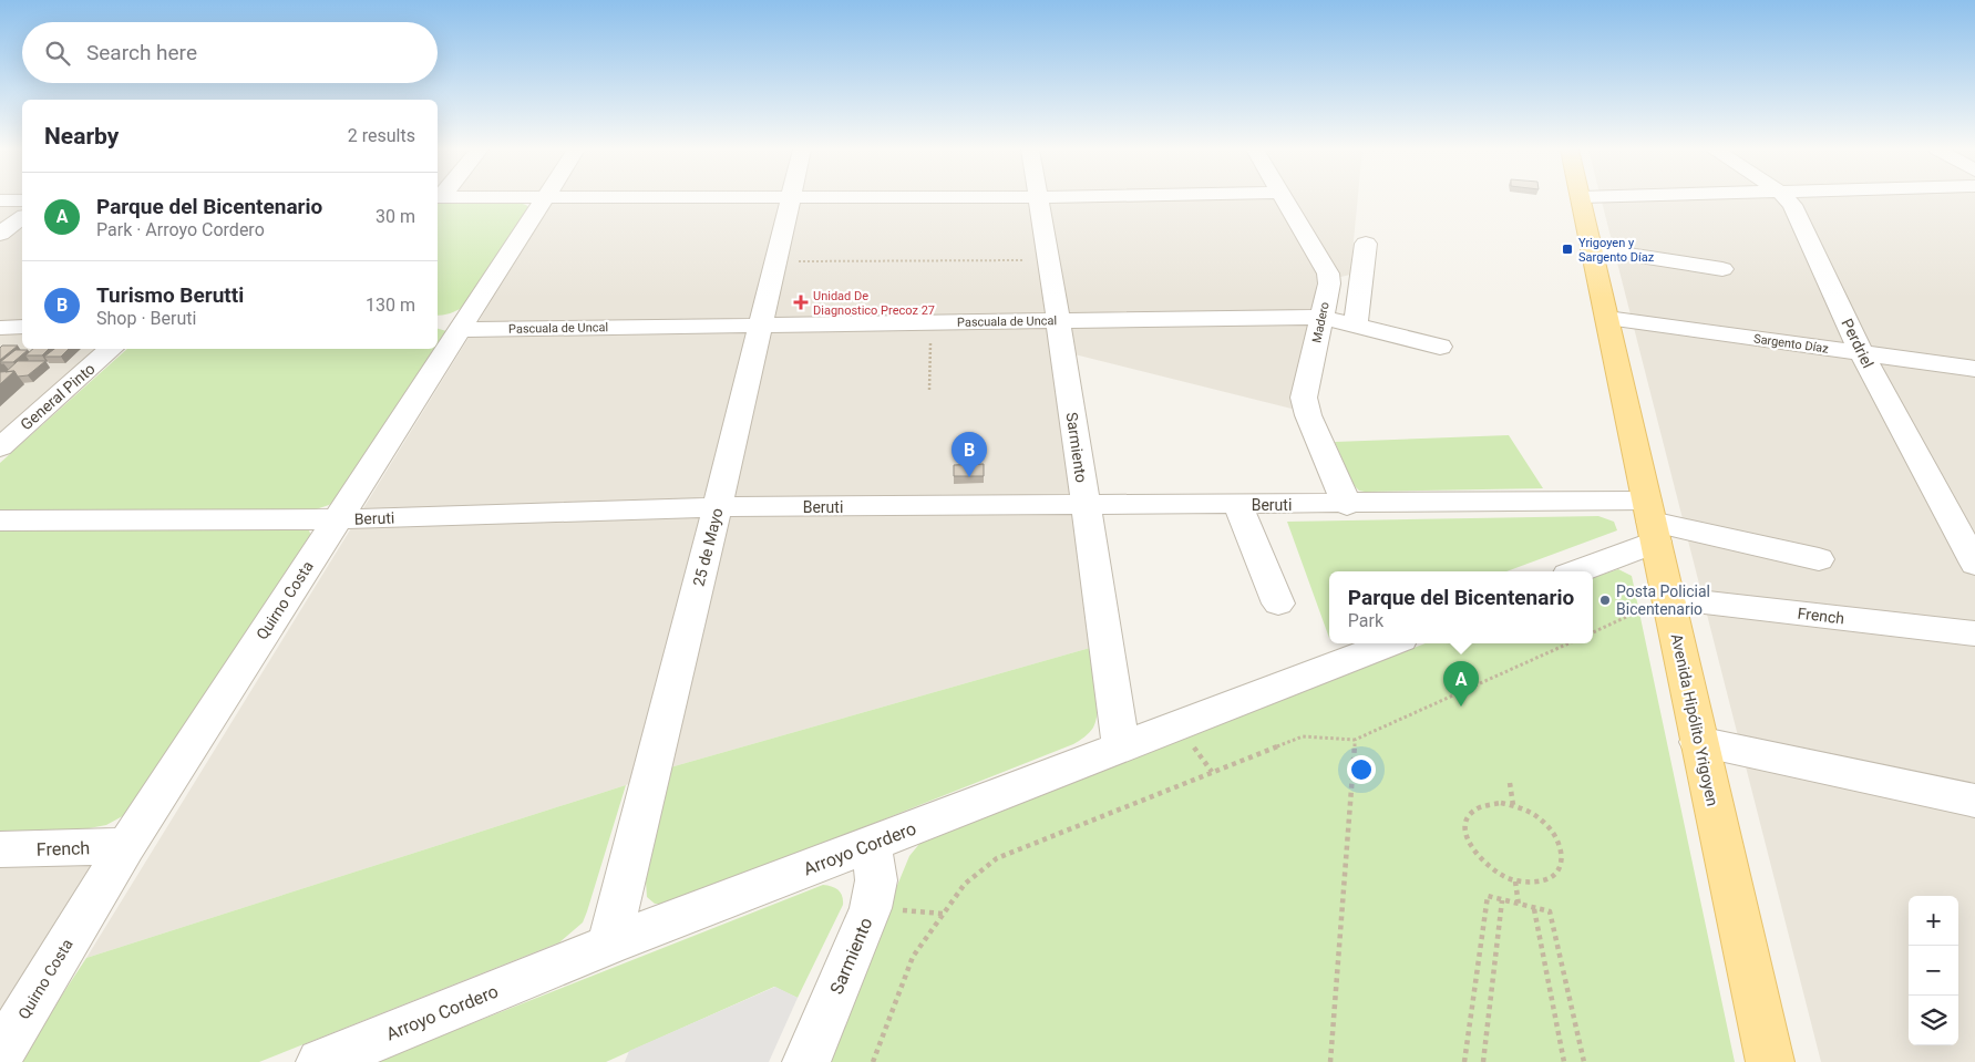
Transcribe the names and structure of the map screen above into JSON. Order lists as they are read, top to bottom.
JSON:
{
  "streets": {
    "main road": ["Avenida Hipólito Yrigoyen"],
    "street": [
      "Pascuala de Uncal",
      "Madero",
      "Sargento Díaz",
      "Perdriel",
      "General Pinto",
      "Sarmiento",
      "Beruti",
      "25 de Mayo",
      "Quirno Costa",
      "French",
      "Arroyo Cordero"
    ]
  },
  "crossings": [
    ["Pascuala de Uncal", "Madero"],
    ["Pascuala de Uncal", "Sarmiento"],
    ["Pascuala de Uncal", "25 de Mayo"],
    ["Pascuala de Uncal", "Quirno Costa"],
    ["Madero", "Beruti"],
    ["Sargento Díaz", "Perdriel"],
    ["Sargento Díaz", "Avenida Hipólito Yrigoyen"],
    ["Sarmiento", "Beruti"],
    ["Sarmiento", "Arroyo Cordero"],
    ["Beruti", "25 de Mayo"],
    ["Beruti", "Quirno Costa"],
    ["Beruti", "Avenida Hipólito Yrigoyen"],
    ["25 de Mayo", "Arroyo Cordero"],
    ["Quirno Costa", "French"],
    ["French", "Avenida Hipólito Yrigoyen"]
  ],
  "places": {
    "transit": ["Yrigoyen y Sargento Díaz"],
    "health": ["Unidad De Diagnostico Precoz 27"],
    "other": ["Posta Policial Bicentenario"]
  },
  "page": {
    "search": "Search here",
    "heading": ["Nearby", "2 results"],
    "list": [
      {
        "mark": "A",
        "name": "Parque del Bicentenario",
        "note": "Park · Arroyo Cordero",
        "value": "30 m"
      },
      {
        "mark": "B",
        "name": "Turismo Berutti",
        "note": "Shop · Beruti",
        "value": "130 m"
      }
    ],
    "pins": ["B", "A"],
    "popup": ["Parque del Bicentenario", "Park"],
    "map_buttons": ["+", "−"]
  }
}
